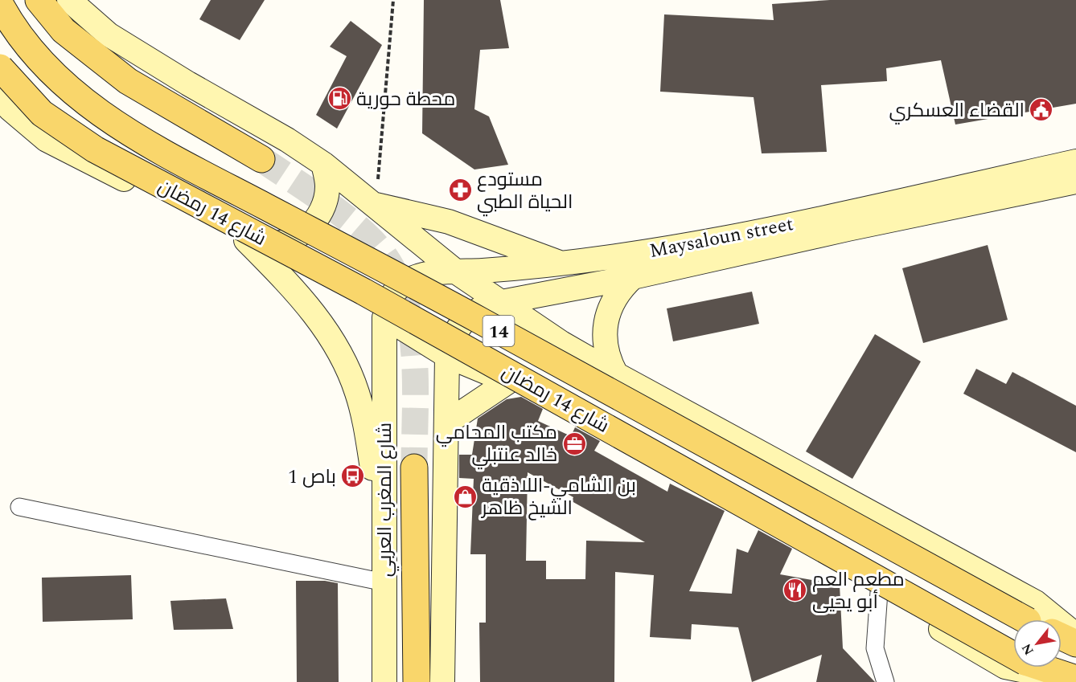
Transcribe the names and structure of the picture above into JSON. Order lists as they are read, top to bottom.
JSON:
{
  "streets": {
    "main road": [
      "شارع 14 رمضان",
      "Maysaloun street",
      "14",
      "شارع المغرب العربي"
    ]
  },
  "crossings": [
    ["Maysaloun street", "شارع المغرب العربي"]
  ],
  "places": {
    "fuel station": ["محطة حورية"],
    "public building": ["القضاء العسكري"],
    "pharmacy": ["مستودع الحياة الطبي"],
    "office": ["مكتب المحامي خالد عنتبلي"],
    "bus stop": ["باص 1"],
    "shop": ["بن الشامي-اللاذقية الشيخ ظاهر"],
    "restaurant": ["مطعم العم أبو يحيى"]
  },
  "north": "bottom left"
}
